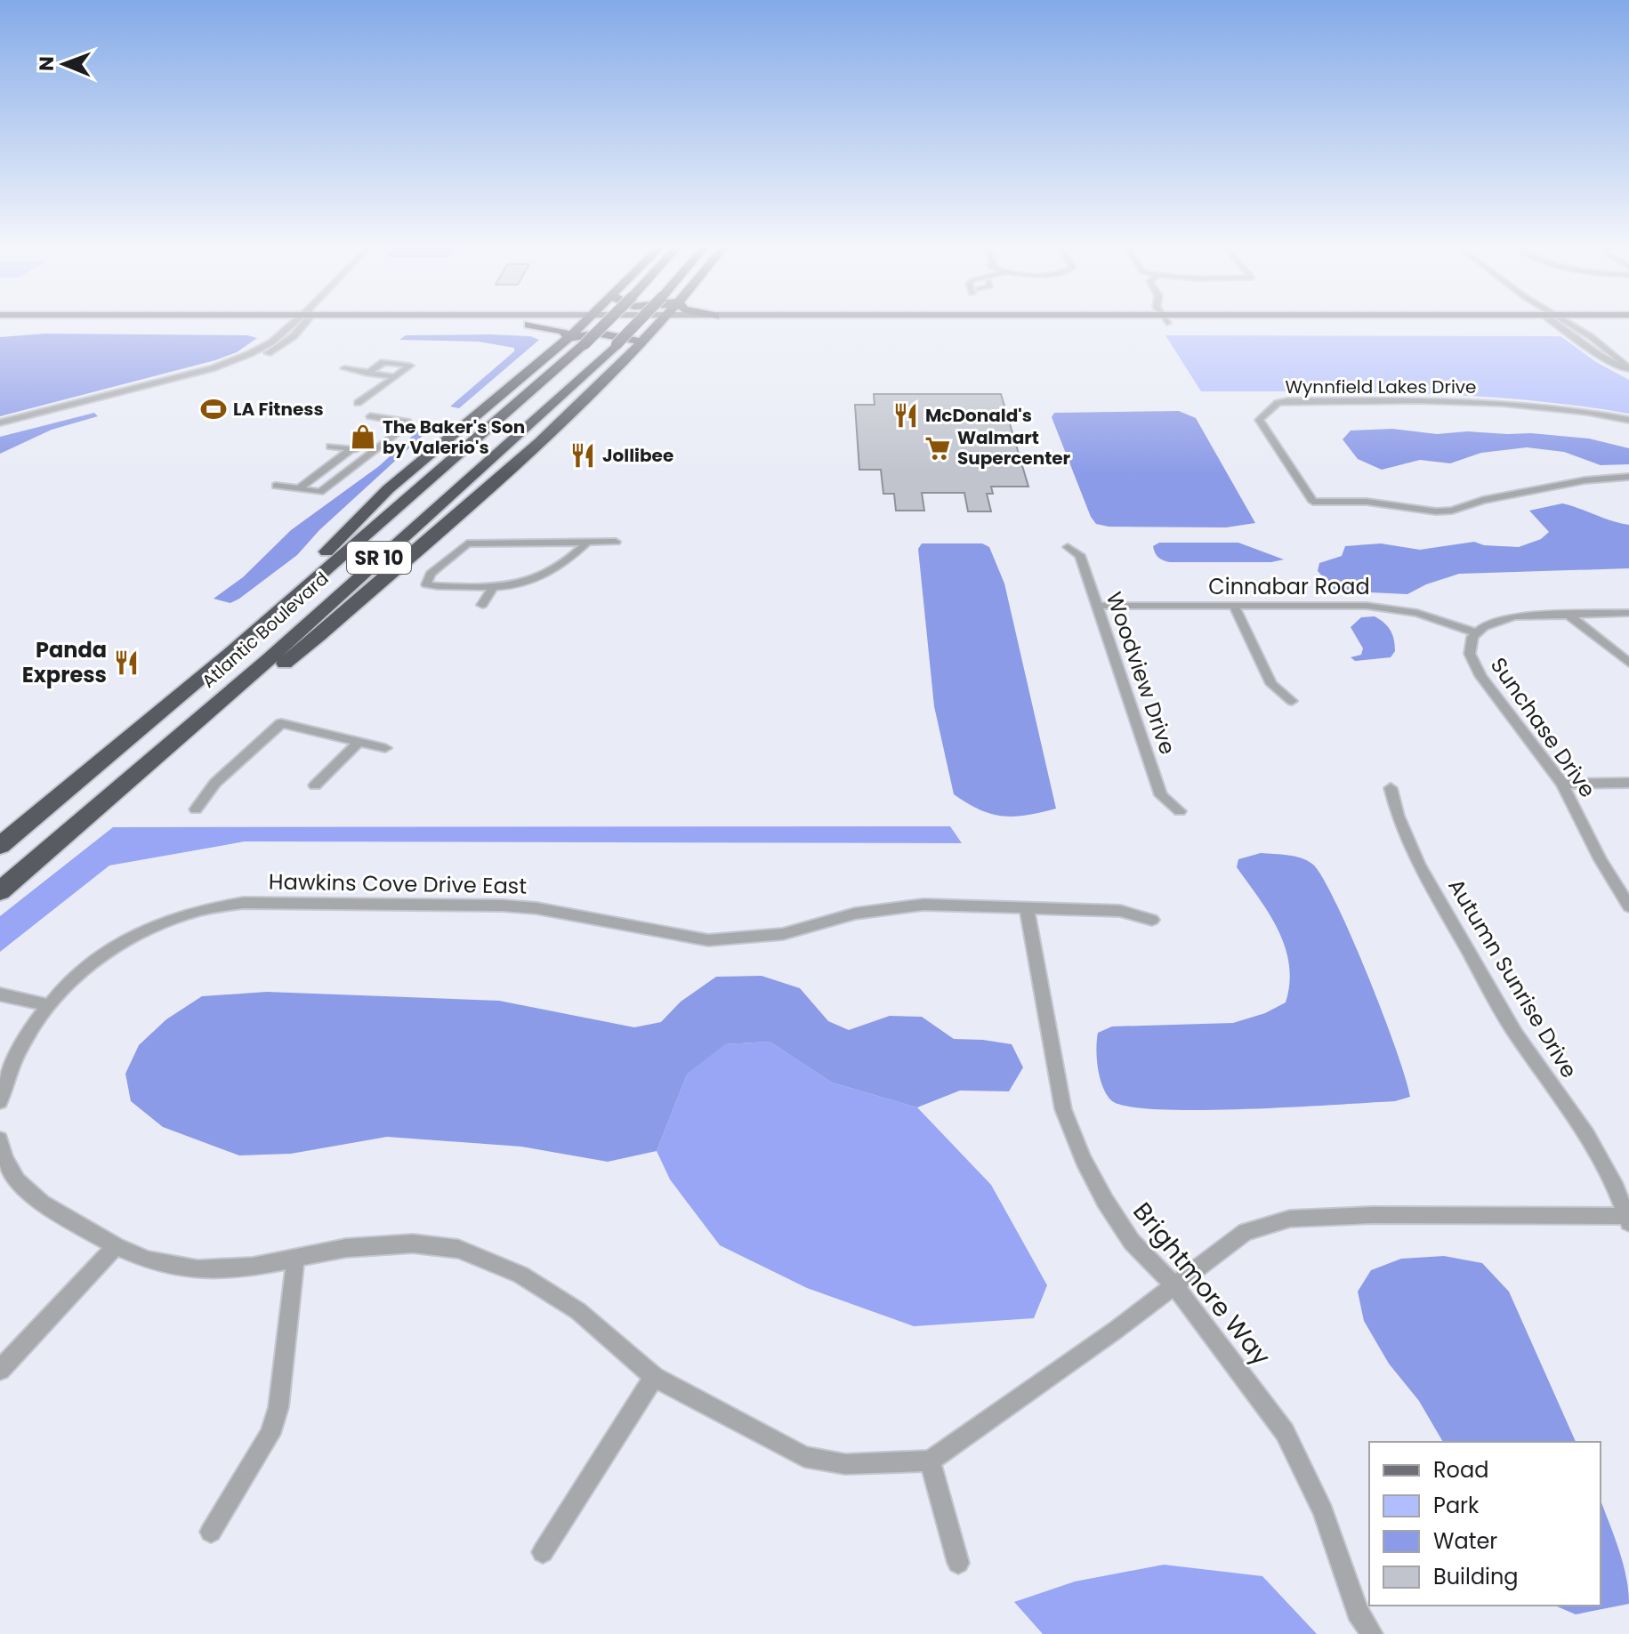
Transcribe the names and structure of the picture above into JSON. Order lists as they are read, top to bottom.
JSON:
{
  "streets": {
    "highway": ["SR 10", "Atlantic Boulevard"],
    "street": [
      "Wynnfield Lakes Drive",
      "Cinnabar Road",
      "Woodview Drive",
      "Sunchase Drive",
      "Hawkins Cove Drive East",
      "Autumn Sunrise Drive",
      "Brightmore Way"
    ]
  },
  "crossings": [
    ["Cinnabar Road", "Woodview Drive"],
    ["Cinnabar Road", "Sunchase Drive"],
    ["Hawkins Cove Drive East", "Brightmore Way"]
  ],
  "places": {
    "sports": ["LA Fitness"],
    "restaurant": ["McDonald's", "Jollibee", "Panda Express"],
    "shop": ["The Baker's Son by Valerio's"],
    "supermarket": ["Walmart Supercenter"]
  },
  "legend": [
    "Road",
    "Park",
    "Water",
    "Building"
  ],
  "north": "left"
}
